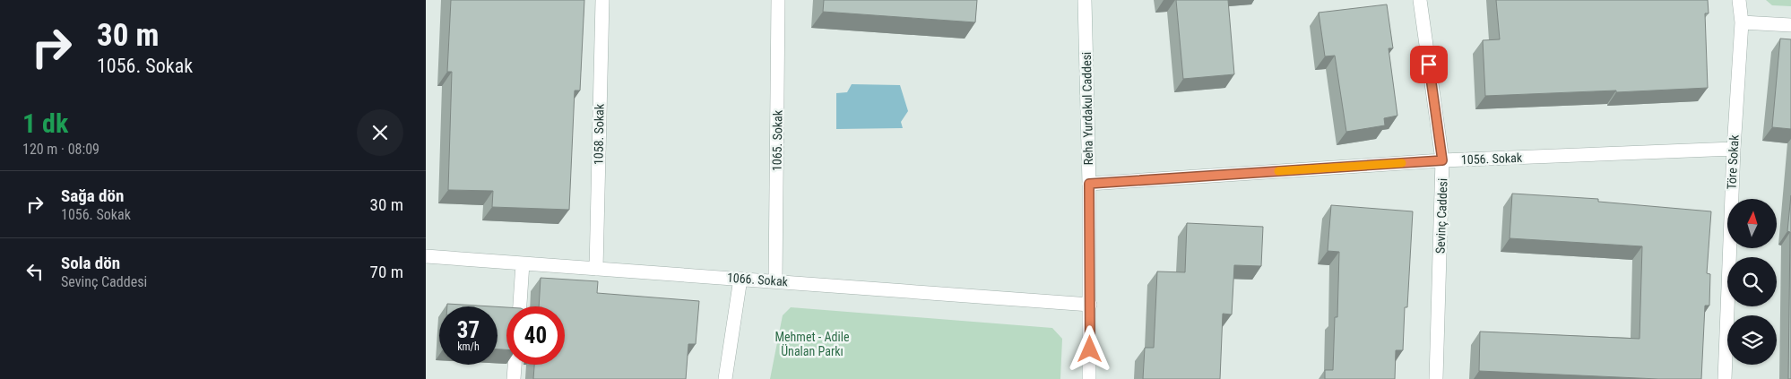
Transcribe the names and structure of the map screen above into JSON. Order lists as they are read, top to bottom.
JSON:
{
  "streets": {
    "street": [
      "Reha Yurdakul Caddesi",
      "1058. Sokak",
      "1065. Sokak",
      "1056. Sokak",
      "Töre Sokak",
      "Sevinç Caddesi",
      "1066. Sokak"
    ]
  },
  "crossings": [
    ["Reha Yurdakul Caddesi", "1056. Sokak"],
    ["Reha Yurdakul Caddesi", "1066. Sokak"],
    ["1058. Sokak", "1066. Sokak"],
    ["1065. Sokak", "1066. Sokak"],
    ["1056. Sokak", "Töre Sokak"],
    ["1056. Sokak", "Sevinç Caddesi"]
  ],
  "parks": ["Mehmet - Adile Ünalan Parkı"],
  "north": "top",
  "page": {
    "turn": ["30 m", "1056. Sokak"],
    "heading": ["1 dk", "120 m · 08:09"],
    "list": [
      {
        "name": "Sağa dön",
        "note": "1056. Sokak",
        "value": "30 m"
      },
      {
        "name": "Sola dön",
        "note": "Sevinç Caddesi",
        "value": "70 m"
      }
    ],
    "speed": "37 km/h",
    "limit": "40"
  }
}
